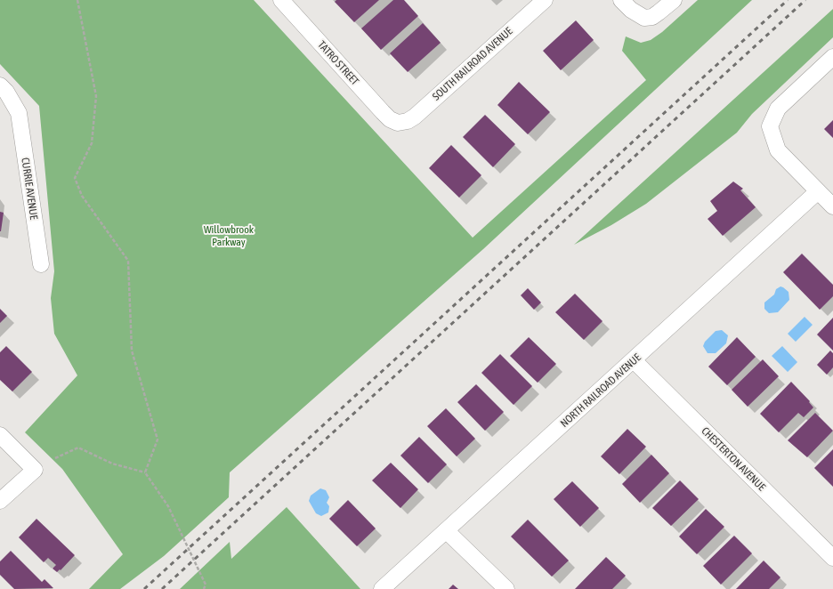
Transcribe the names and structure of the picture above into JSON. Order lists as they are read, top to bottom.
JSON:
{
  "streets": {
    "street": [
      "TATRO STREET",
      "SOUTH RAILROAD AVENUE",
      "CURRIE AVENUE",
      "NORTH RAILROAD AVENUE",
      "CHESTERTON AVENUE"
    ]
  },
  "crossings": [
    ["TATRO STREET", "SOUTH RAILROAD AVENUE"],
    ["NORTH RAILROAD AVENUE", "CHESTERTON AVENUE"]
  ],
  "parks": ["Willowbrook Parkway"]
}
